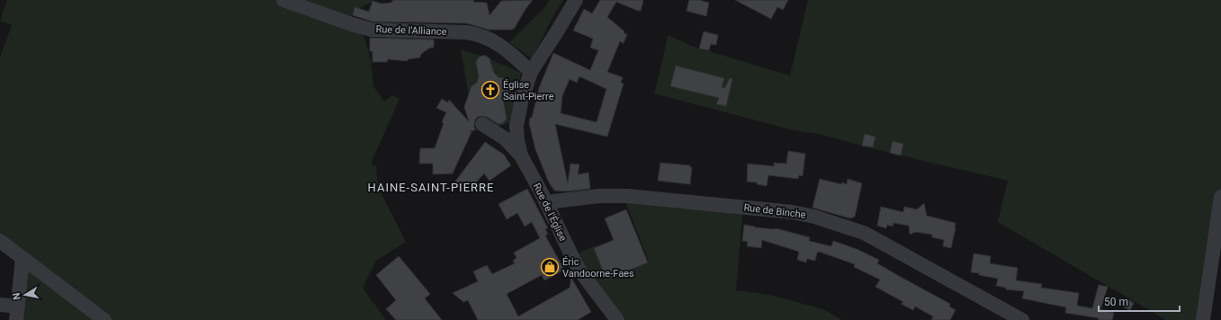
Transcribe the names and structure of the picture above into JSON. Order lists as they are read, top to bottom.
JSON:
{
  "streets": {
    "street": ["Rue de l'Alliance", "Rue de Binche", "Rue de l'Église"]
  },
  "crossings": [
    ["Rue de l'Alliance", "Rue de l'Église"],
    ["Rue de Binche", "Rue de l'Église"]
  ],
  "districts": ["HAINE-SAINT-PIERRE"],
  "places": {
    "church": ["Église Saint-Pierre"],
    "shop": ["Éric Vandoorne-Faes"]
  },
  "scale_bar": "50 m",
  "north": "left"
}
